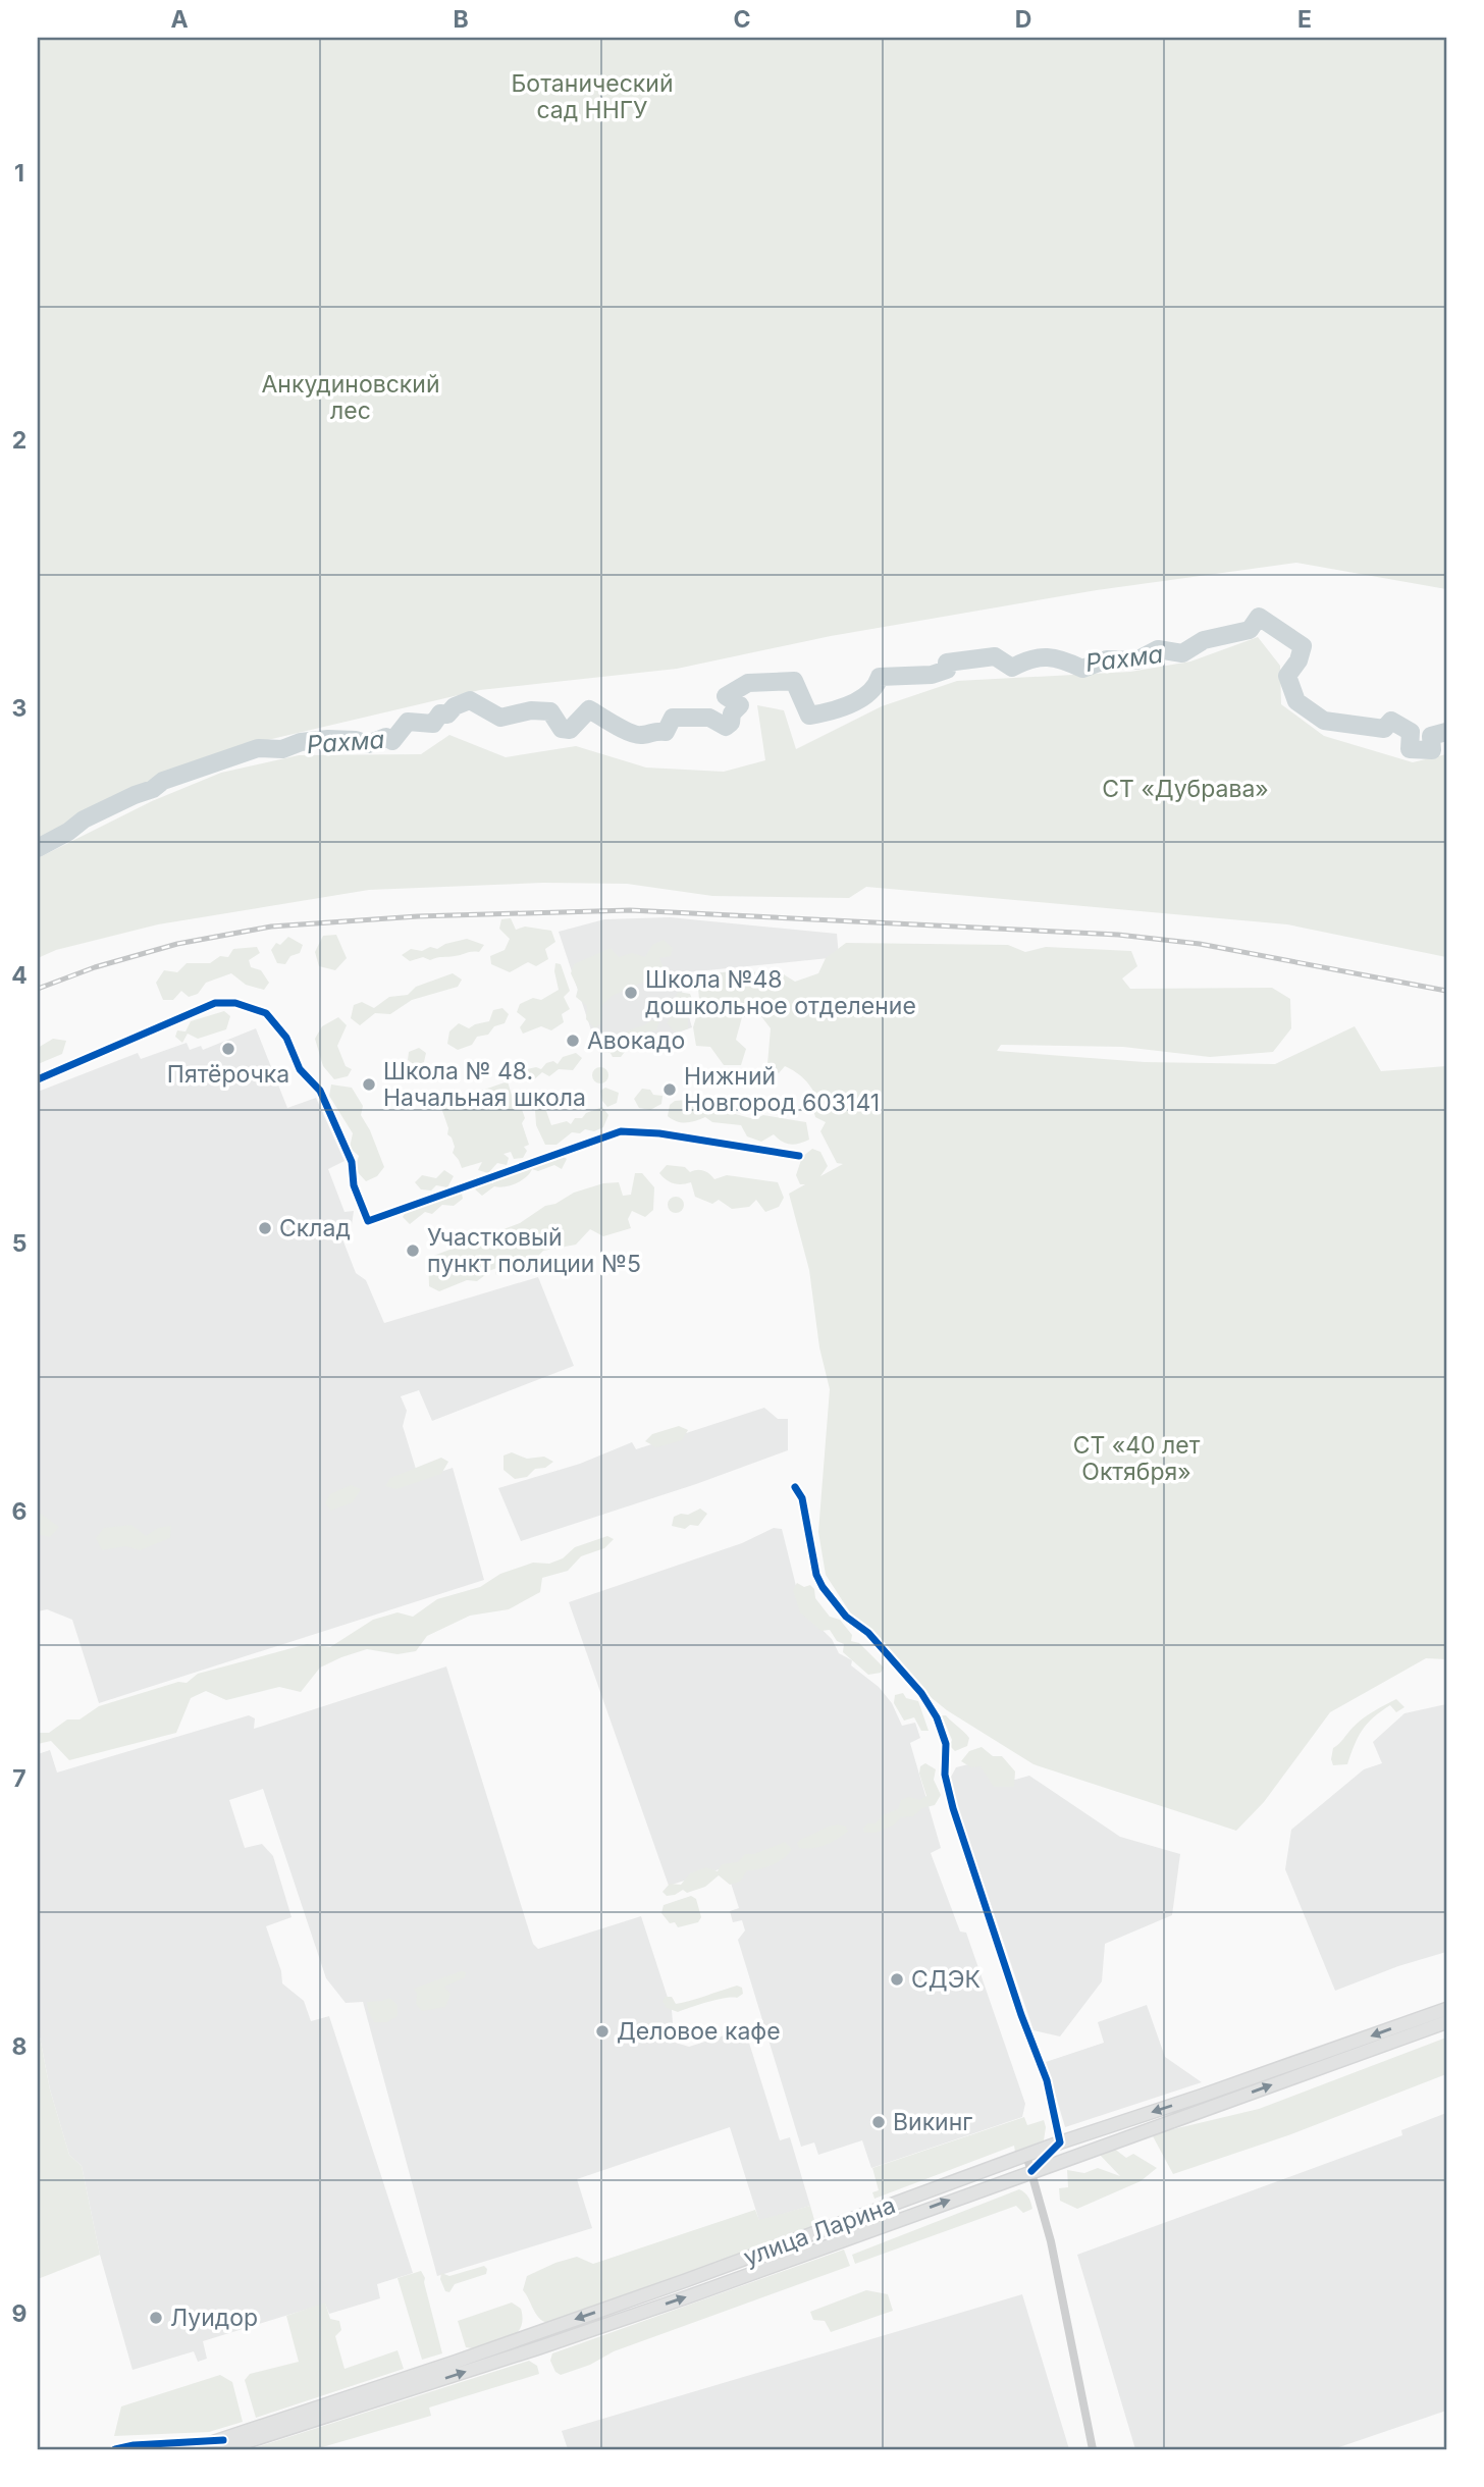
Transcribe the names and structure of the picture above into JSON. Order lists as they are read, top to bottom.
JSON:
{
  "streets": {
    "main road": ["улица Ларина"]
  },
  "water": ["Рахма"],
  "parks": [
    "Ботанический сад ННГУ",
    "Анкудиновский лес",
    "СТ «Дубрава»",
    "СТ «40 лет Октября»"
  ],
  "places": [
    "Школа №48 дошкольное отделение",
    "Авокадо",
    "Пятёрочка",
    "Школа № 48. Начальная школа",
    "Нижний Новгород 603141",
    "Склад",
    "Участковый пункт полиции №5",
    "СДЭК",
    "Деловое кафе",
    "Викинг",
    "Луидор"
  ],
  "grid": {
    "columns": [
      "A",
      "B",
      "C",
      "D",
      "E"
    ],
    "rows": [
      "1",
      "2",
      "3",
      "4",
      "5",
      "6",
      "7",
      "8",
      "9"
    ]
  }
}
